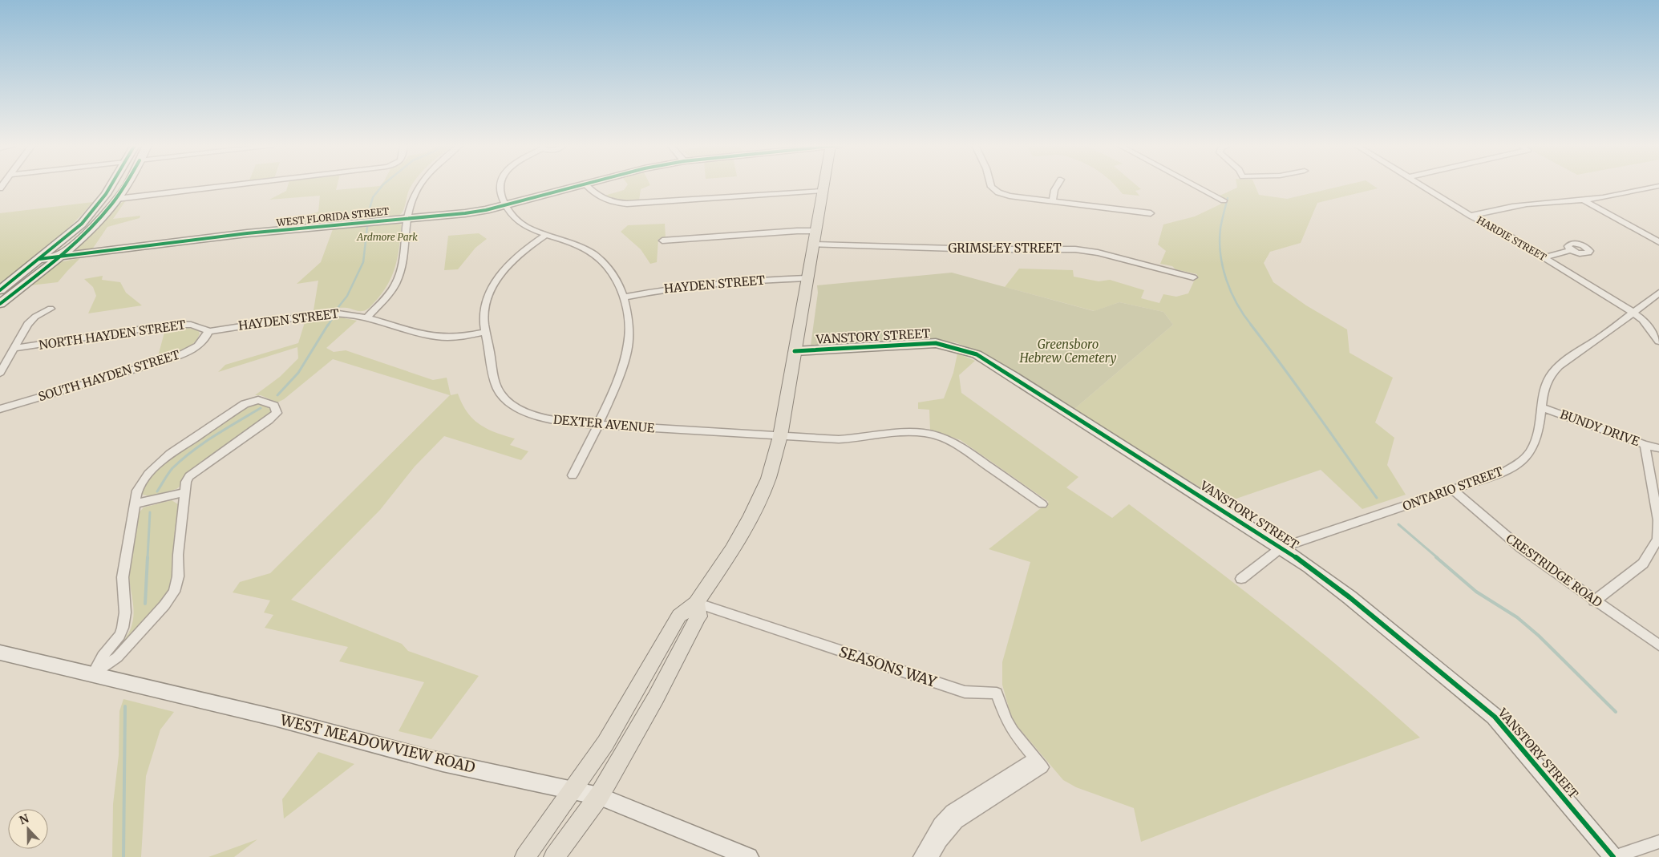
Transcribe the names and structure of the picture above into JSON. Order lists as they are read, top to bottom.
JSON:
{
  "streets": {
    "street": [
      "WEST FLORIDA STREET",
      "HARDIE STREET",
      "GRIMSLEY STREET",
      "HAYDEN STREET",
      "NORTH HAYDEN STREET",
      "VANSTORY STREET",
      "SOUTH HAYDEN STREET",
      "DEXTER AVENUE",
      "BUNDY DRIVE",
      "ONTARIO STREET",
      "CRESTRIDGE ROAD",
      "SEASONS WAY",
      "WEST MEADOWVIEW ROAD"
    ]
  },
  "crossings": [
    ["HARDIE STREET", "ONTARIO STREET"],
    ["HAYDEN STREET", "NORTH HAYDEN STREET"],
    ["HAYDEN STREET", "SOUTH HAYDEN STREET"],
    ["HAYDEN STREET", "DEXTER AVENUE"],
    ["NORTH HAYDEN STREET", "SOUTH HAYDEN STREET"],
    ["VANSTORY STREET", "ONTARIO STREET"],
    ["BUNDY DRIVE", "ONTARIO STREET"],
    ["ONTARIO STREET", "CRESTRIDGE ROAD"]
  ],
  "parks": ["Ardmore Park", "Greensboro Hebrew Cemetery"],
  "north": "top"
}
